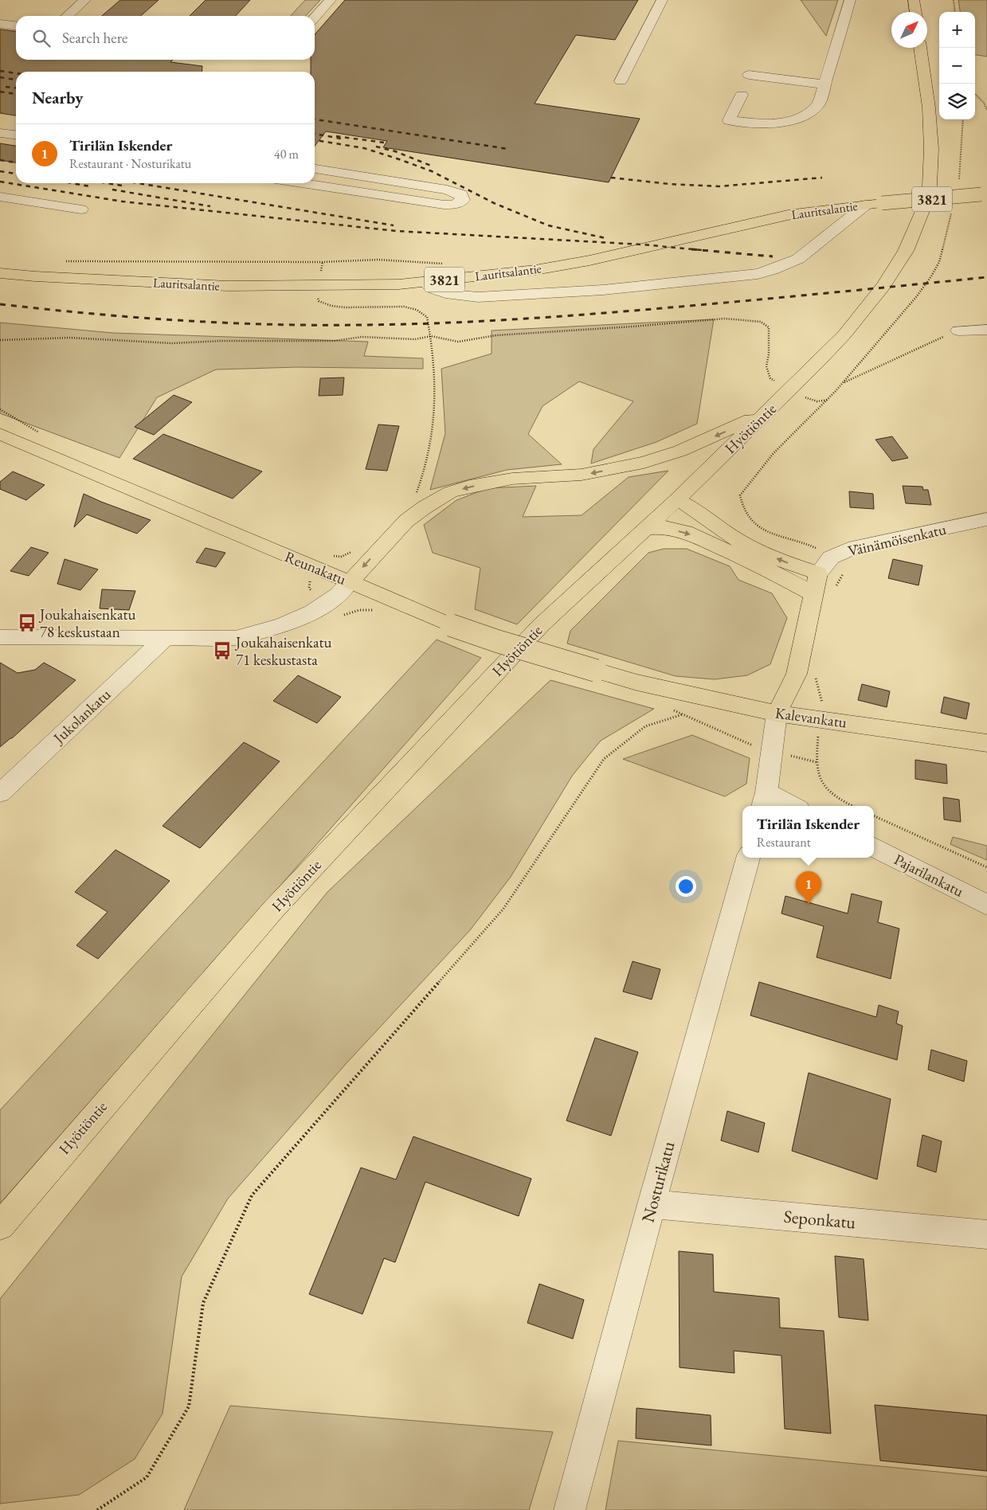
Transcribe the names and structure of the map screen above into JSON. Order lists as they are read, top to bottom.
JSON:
{
  "streets": {
    "main road": [
      "3821",
      "Lauritsalantie",
      "Hyötiöntie",
      "Väinämöisenkatu",
      "Reunakatu",
      "Kalevankatu"
    ],
    "street": [
      "Jukolankatu",
      "Pajarilankatu",
      "Nosturikatu",
      "Seponkatu"
    ]
  },
  "crossings": [
    ["Väinämöisenkatu", "Kalevankatu"],
    ["Reunakatu", "Kalevankatu"],
    ["Nosturikatu", "Seponkatu"]
  ],
  "places": {
    "bus stop": ["Joukahaisenkatu 78 keskustaan", "Joukahaisenkatu 71 keskustasta"]
  },
  "north": "top right",
  "page": {
    "map_buttons": ["+", "−"],
    "search": "Search here",
    "heading": "Nearby",
    "list": [
      {
        "mark": "1",
        "name": "Tirilän Iskender",
        "note": "Restaurant · Nosturikatu",
        "value": "40 m"
      }
    ],
    "popup": ["Tirilän Iskender", "Restaurant"],
    "pins": "1"
  }
}
